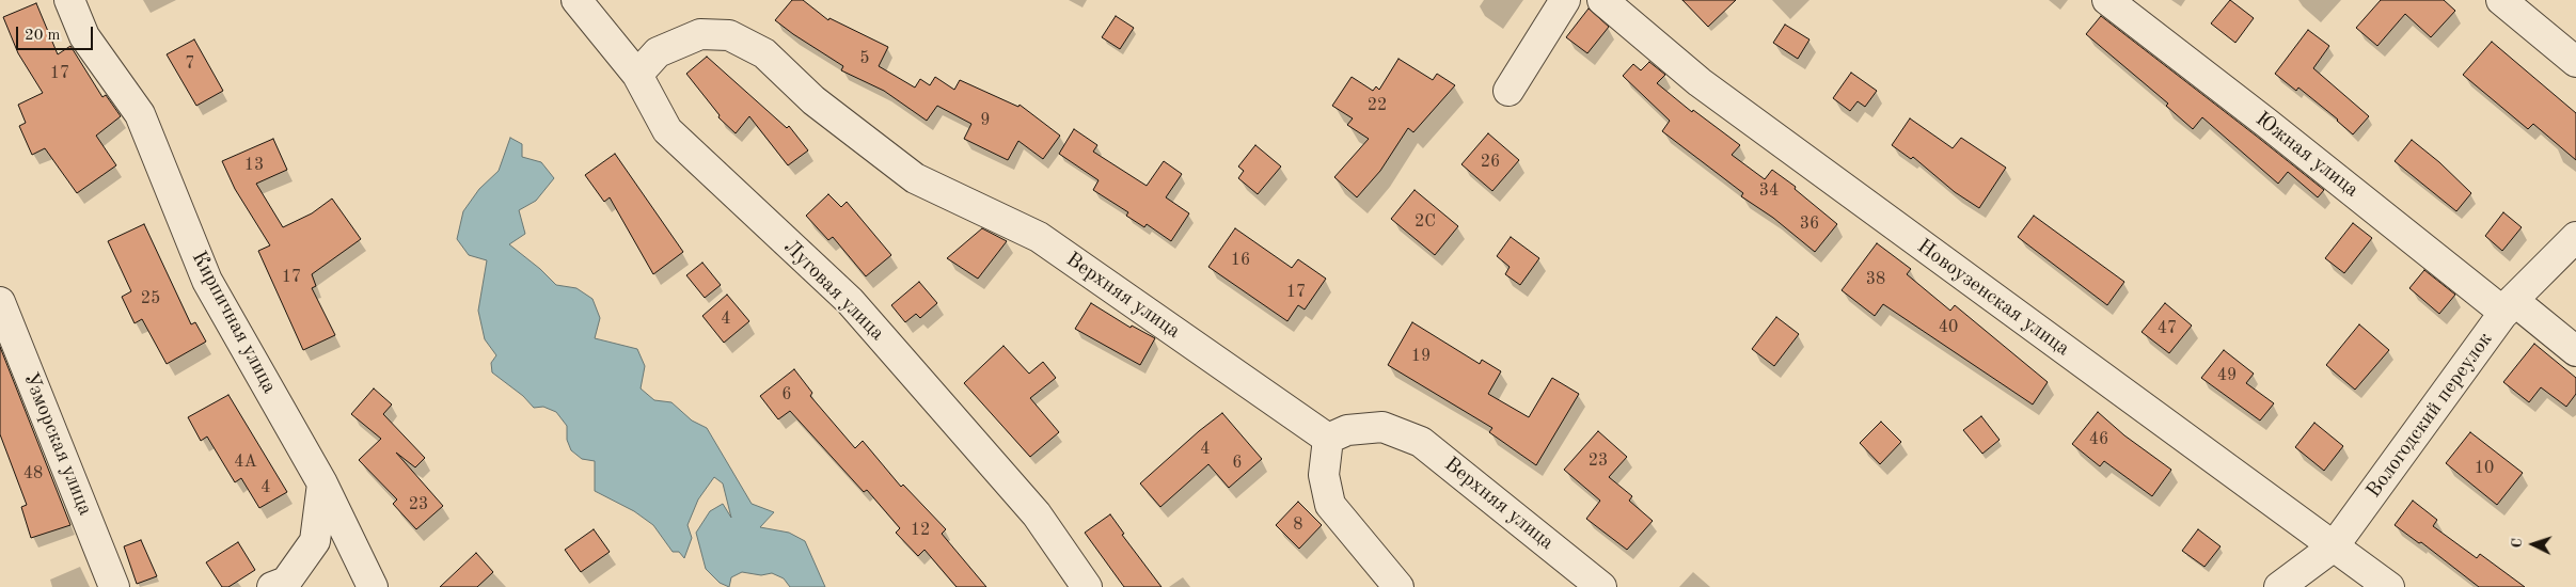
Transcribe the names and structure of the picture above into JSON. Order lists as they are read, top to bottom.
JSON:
{
  "streets": {
    "street": [
      "Южная улица",
      "Луговая улица",
      "Верхняя улица",
      "Новоузенская улица",
      "Кирпичная улица",
      "Вологодский переулок",
      "Узморская улица"
    ]
  },
  "crossings": [
    ["Южная улица", "Вологодский переулок"],
    ["Луговая улица", "Верхняя улица"],
    ["Новоузенская улица", "Вологодский переулок"]
  ],
  "house_numbers": [
    "5",
    "7",
    "17",
    "22",
    "9",
    "26",
    "13",
    "34",
    "2С",
    "36",
    "16",
    "17",
    "38",
    "17",
    "25",
    "4",
    "40",
    "47",
    "19",
    "49",
    "6",
    "46",
    "4",
    "23",
    "4А",
    "6",
    "10",
    "48",
    "4",
    "23",
    "8",
    "12"
  ],
  "scale_bar": "20 m",
  "north": "left"
}
